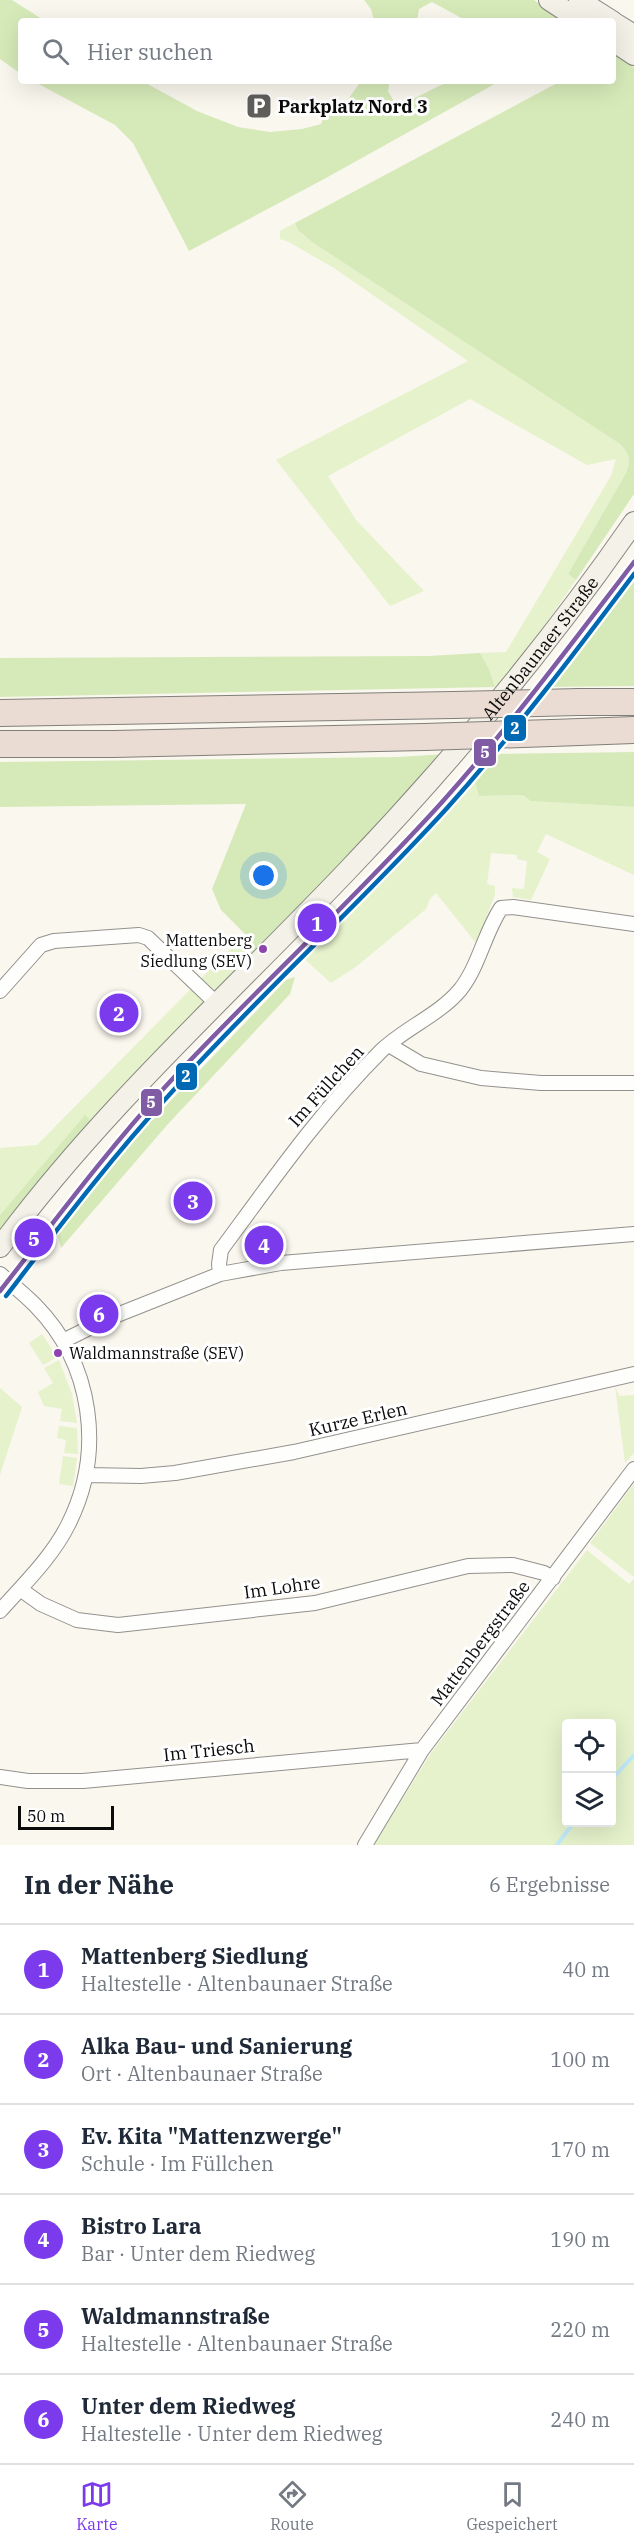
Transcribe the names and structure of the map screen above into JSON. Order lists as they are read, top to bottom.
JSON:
{
  "streets": {
    "main road": ["Altenbaunaer Straße"],
    "street": [
      "Im Füllchen",
      "Kurze Erlen",
      "Im Lohre",
      "Mattenbergstraße",
      "Im Triesch"
    ]
  },
  "crossings": [
    ["Im Lohre", "Mattenbergstraße"],
    ["Mattenbergstraße", "Im Triesch"]
  ],
  "places": {
    "parking": ["Parkplatz Nord 3"],
    "other": ["Mattenberg Siedlung (SEV)", "Waldmannstraße (SEV)"]
  },
  "lines": ["transit line 5", "transit line 2"],
  "scale_bar": "50 m",
  "page": {
    "search": "Hier suchen",
    "pins": [
      "1",
      "2",
      "3",
      "5",
      "4",
      "6"
    ],
    "scale": "50 m",
    "heading": ["In der Nähe", "6 Ergebnisse"],
    "list": [
      {
        "mark": "1",
        "name": "Mattenberg Siedlung",
        "note": "Haltestelle · Altenbaunaer Straße",
        "value": "40 m"
      },
      {
        "mark": "2",
        "name": "Alka Bau- und Sanierung",
        "note": "Ort · Altenbaunaer Straße",
        "value": "100 m"
      },
      {
        "mark": "3",
        "name": "Ev. Kita \"Mattenzwerge\"",
        "note": "Schule · Im Füllchen",
        "value": "170 m"
      },
      {
        "mark": "4",
        "name": "Bistro Lara",
        "note": "Bar · Unter dem Riedweg",
        "value": "190 m"
      },
      {
        "mark": "5",
        "name": "Waldmannstraße",
        "note": "Haltestelle · Altenbaunaer Straße",
        "value": "220 m"
      },
      {
        "mark": "6",
        "name": "Unter dem Riedweg",
        "note": "Haltestelle · Unter dem Riedweg",
        "value": "240 m"
      }
    ],
    "nav": ["Karte", "Route", "Gespeichert"]
  }
}
